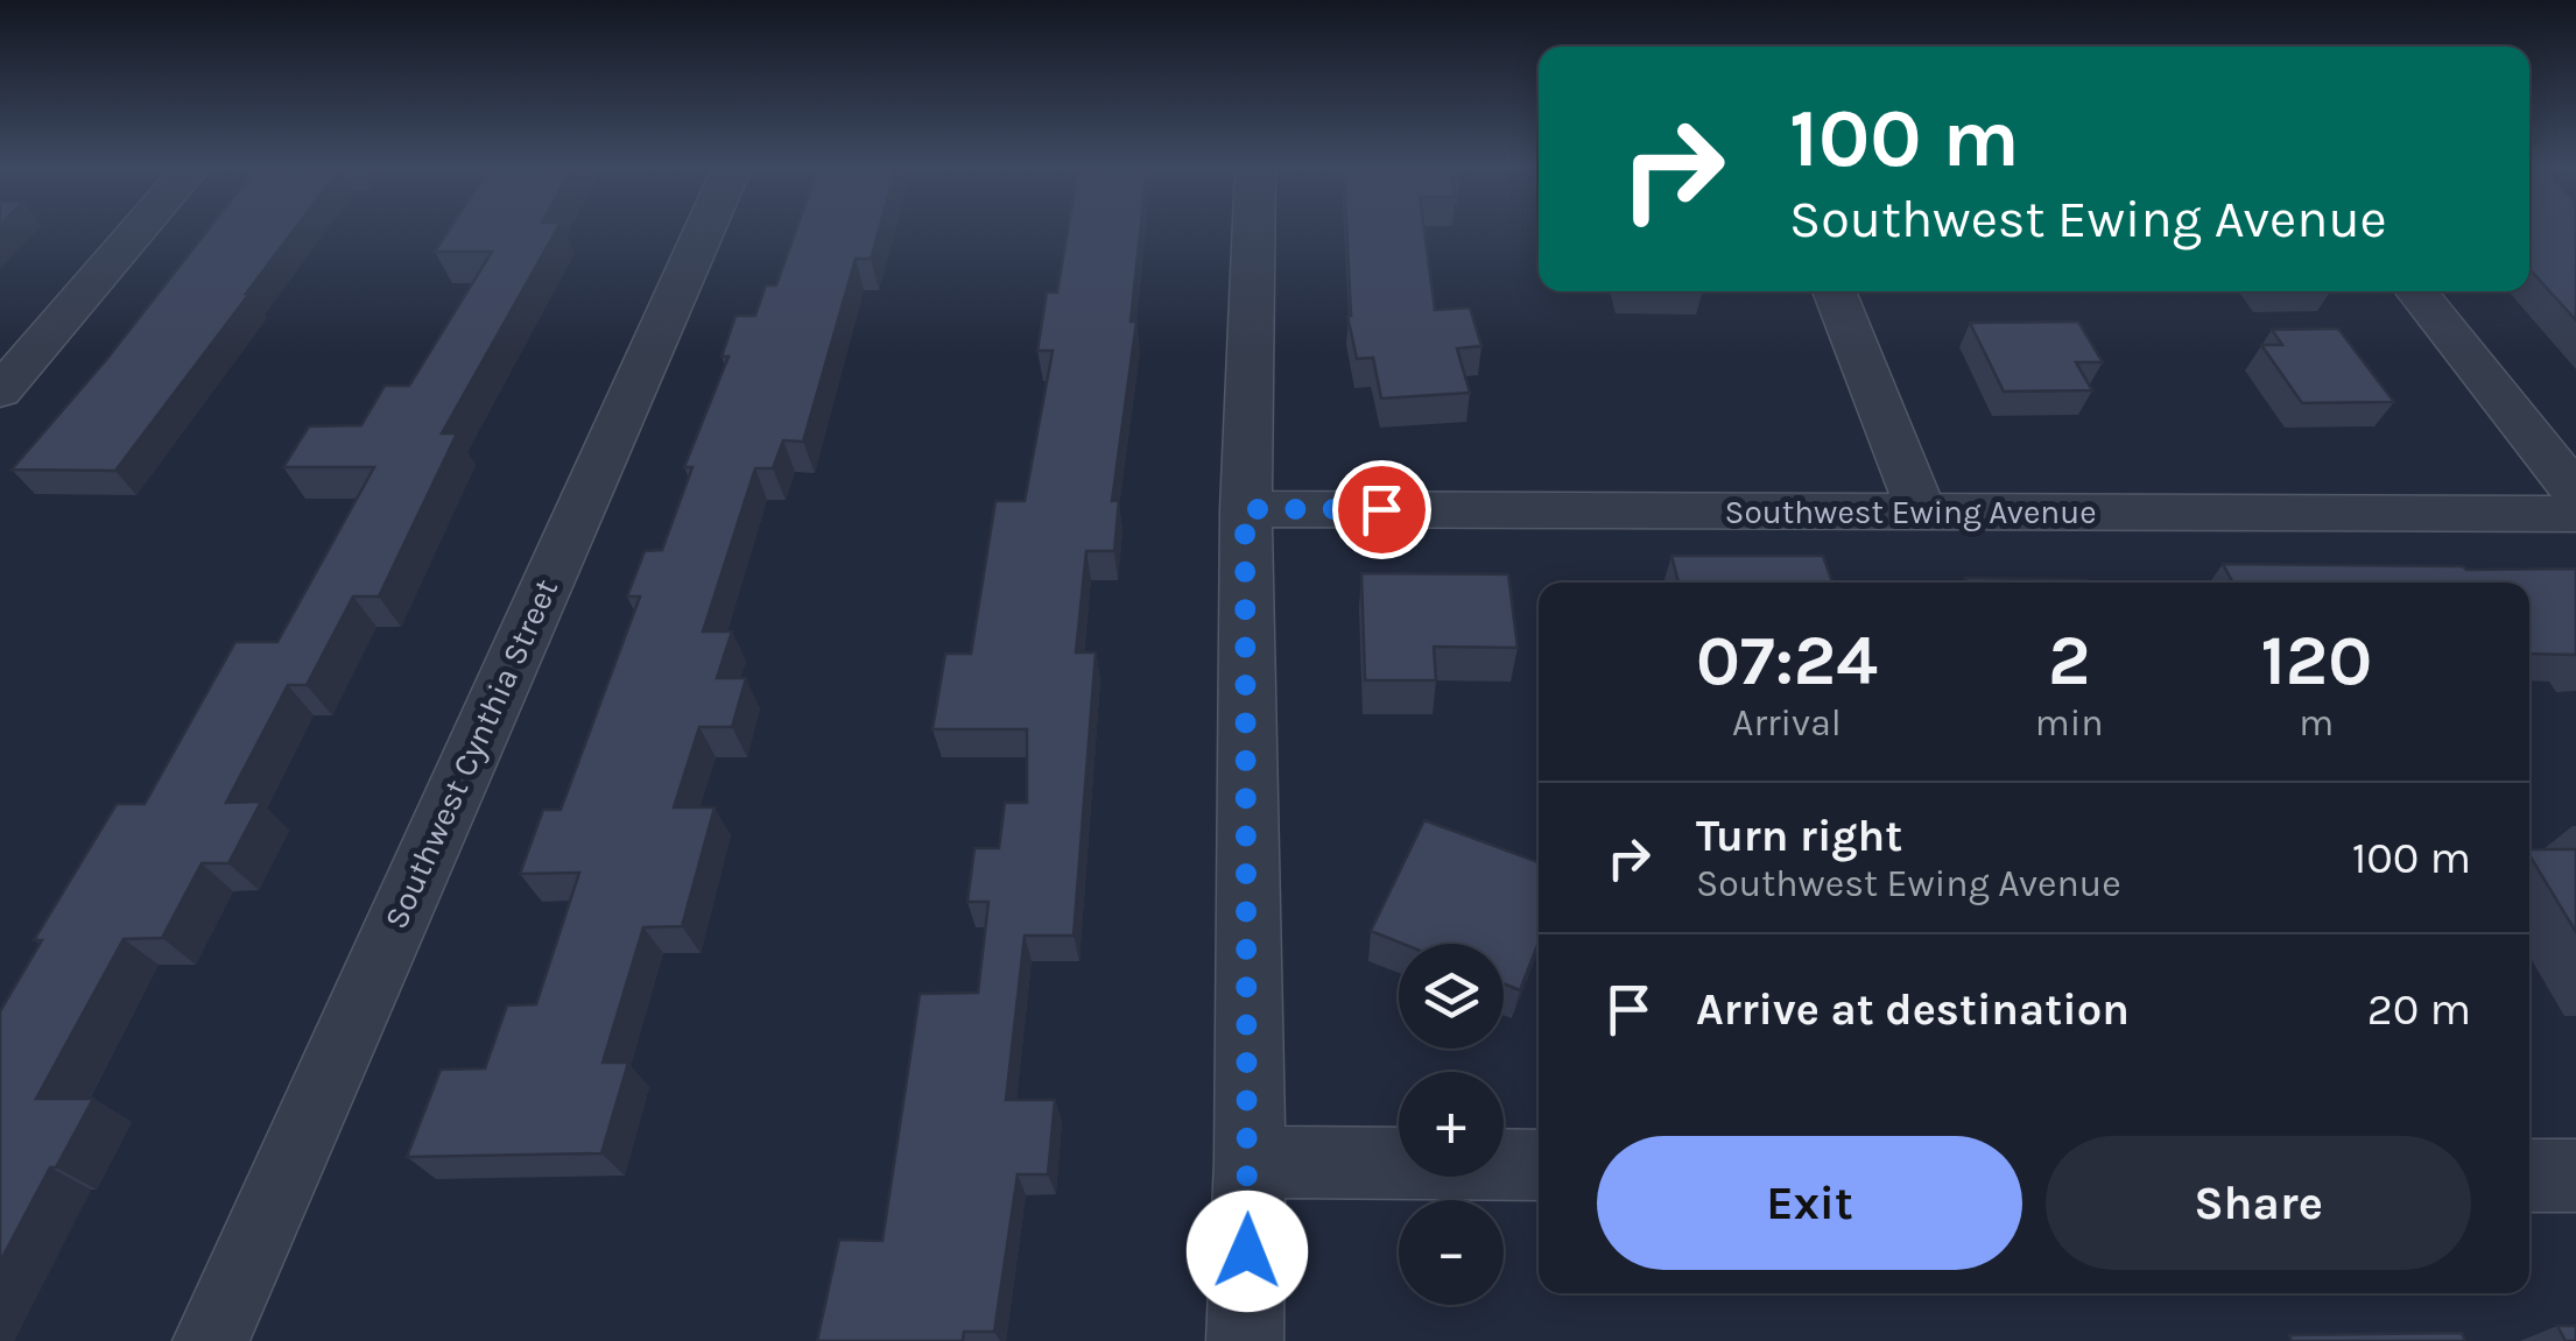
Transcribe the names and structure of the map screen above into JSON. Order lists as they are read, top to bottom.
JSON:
{
  "streets": {
    "street": ["Southwest Ewing Avenue", "Southwest Cynthia Street"]
  },
  "page": {
    "turn": ["100 m", "Southwest Ewing Avenue"],
    "eta": [
      "07:24",
      "Arrival",
      "2",
      "min",
      "120",
      "m"
    ],
    "list": [
      {
        "name": "Turn right",
        "note": "Southwest Ewing Avenue",
        "value": "100 m"
      },
      {
        "name": "Arrive at destination",
        "value": "20 m"
      }
    ],
    "map_buttons": ["+", "−"],
    "buttons": ["Exit", "Share"]
  }
}
